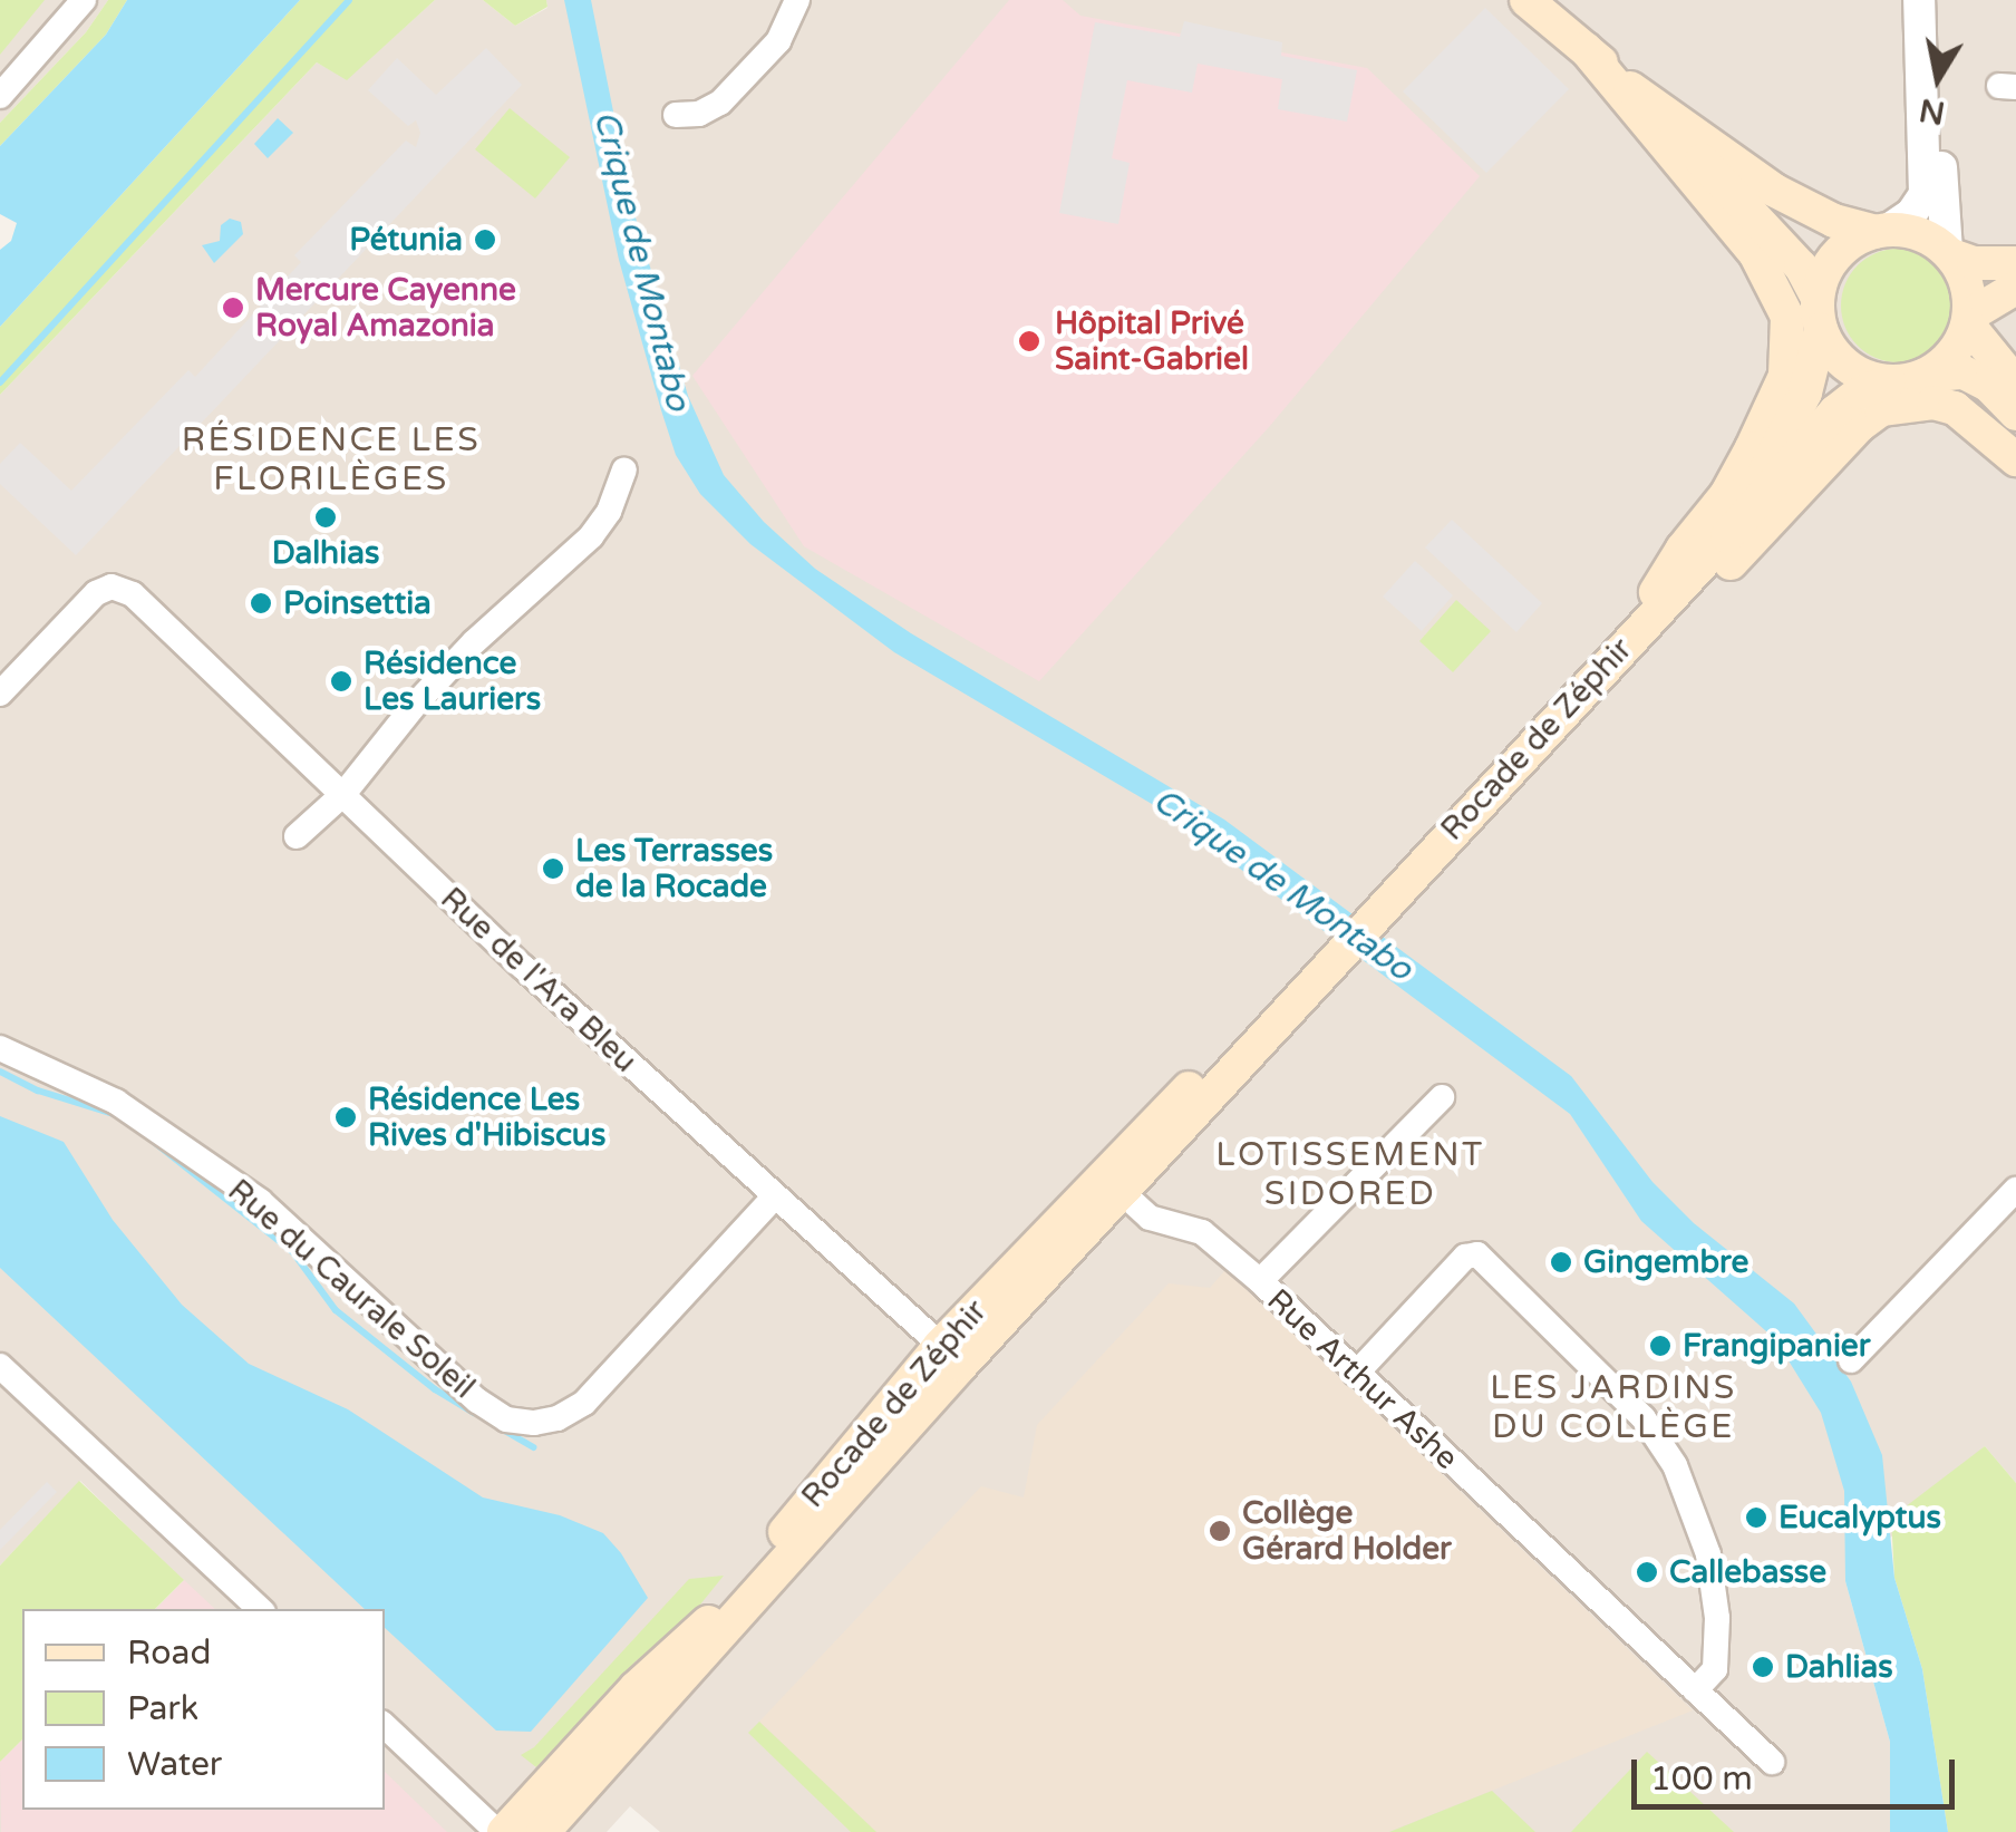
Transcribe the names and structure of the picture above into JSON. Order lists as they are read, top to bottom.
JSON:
{
  "streets": {
    "main road": ["Rocade de Zéphir"],
    "street": ["Rue de l'Ara Bleu", "Rue du Caurale Soleil", "Rue Arthur Ashe"]
  },
  "crossings": [
    ["Rocade de Zéphir", "Rue de l'Ara Bleu"],
    ["Rocade de Zéphir", "Rue Arthur Ashe"],
    ["Rue de l'Ara Bleu", "Rue du Caurale Soleil"]
  ],
  "districts": ["RÉSIDENCE LES FLORILÈGES", "LOTISSEMENT SIDORED", "LES JARDINS DU COLLÈGE"],
  "water": ["Crique de Montabo"],
  "places": [
    "Pétunia",
    "Mercure Cayenne Royal Amazonia",
    "Hôpital Privé Saint-Gabriel",
    "Dalhias",
    "Poinsettia",
    "Résidence Les Lauriers",
    "Les Terrasses de la Rocade",
    "Résidence Les Rives d'Hibiscus",
    "Gingembre",
    "Frangipanier",
    "Eucalyptus",
    "Collège Gérard Holder",
    "Callebasse",
    "Dahlias"
  ],
  "legend": ["Road", "Park", "Water"],
  "scale_bar": "100 m",
  "north": "bottom"
}
